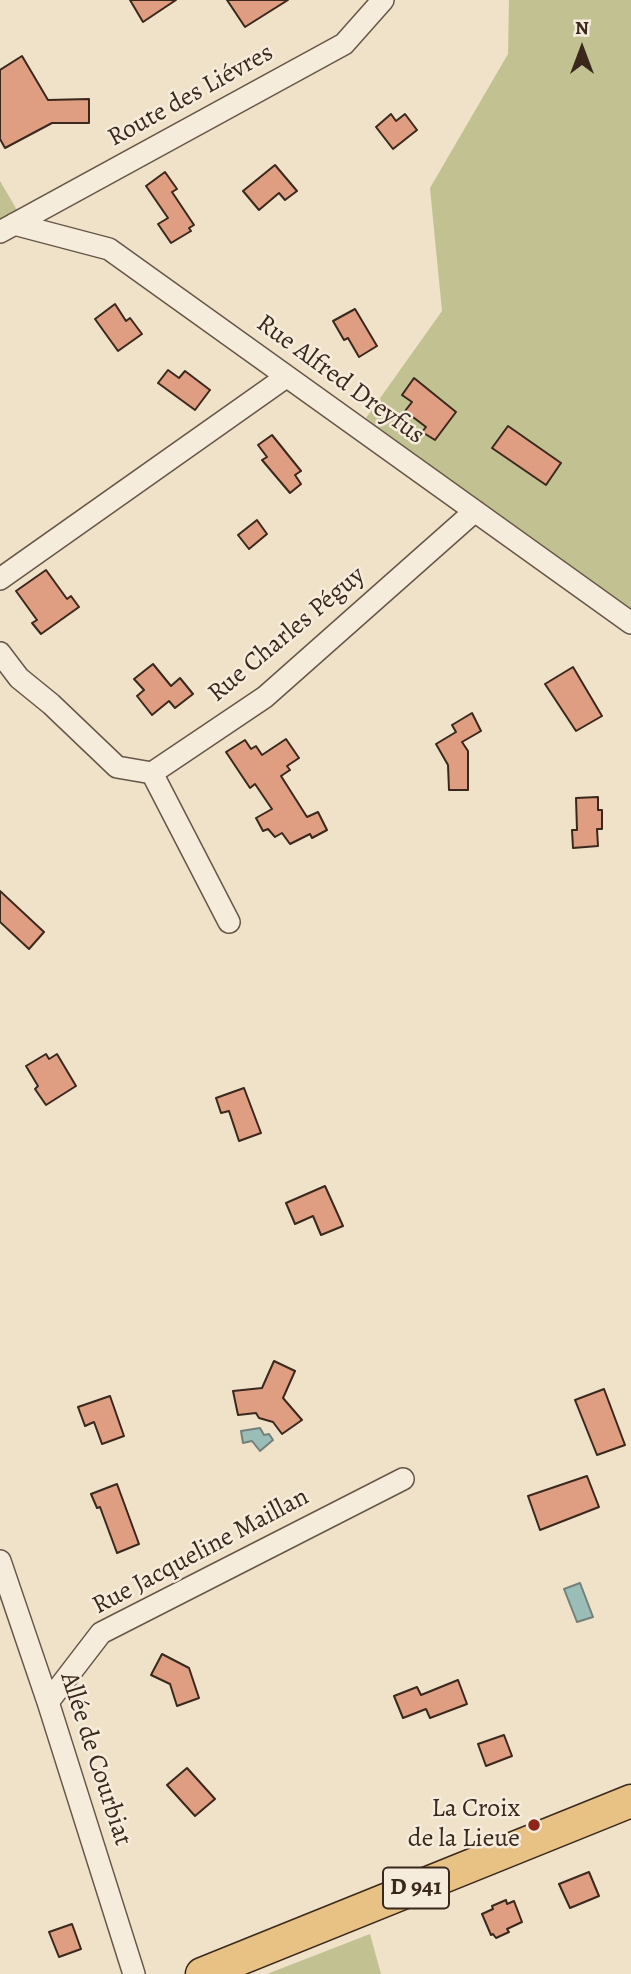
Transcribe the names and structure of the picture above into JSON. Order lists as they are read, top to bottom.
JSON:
{
  "streets": {
    "main road": ["D 941"],
    "street": [
      "Route des Liévres",
      "Rue Alfred Dreyfus",
      "Rue Charles Péguy",
      "Rue Jacqueline Maillan",
      "Allée de Courbiat"
    ]
  },
  "crossings": [
    ["Route des Liévres", "Rue Alfred Dreyfus"],
    ["Rue Alfred Dreyfus", "Rue Charles Péguy"],
    ["Rue Jacqueline Maillan", "Allée de Courbiat"]
  ],
  "places": ["La Croix de la Lieue"],
  "north": "top"
}
